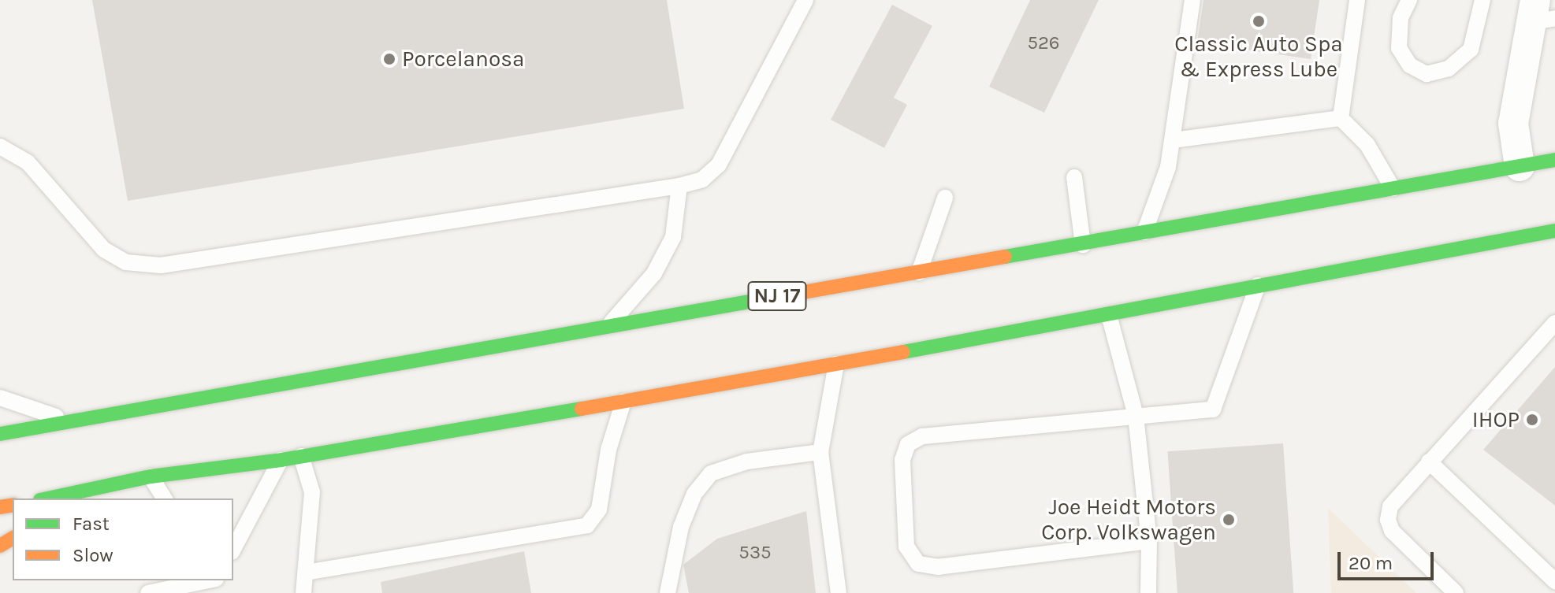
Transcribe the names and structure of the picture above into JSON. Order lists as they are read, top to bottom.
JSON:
{
  "streets": {
    "highway": ["NJ 17"]
  },
  "places": [
    "Classic Auto Spa & Express Lube",
    "Porcelanosa",
    "IHOP",
    "Joe Heidt Motors Corp. Volkswagen"
  ],
  "house_numbers": ["526", "535"],
  "legend": ["Fast", "Slow"],
  "scale_bar": "20 m"
}
